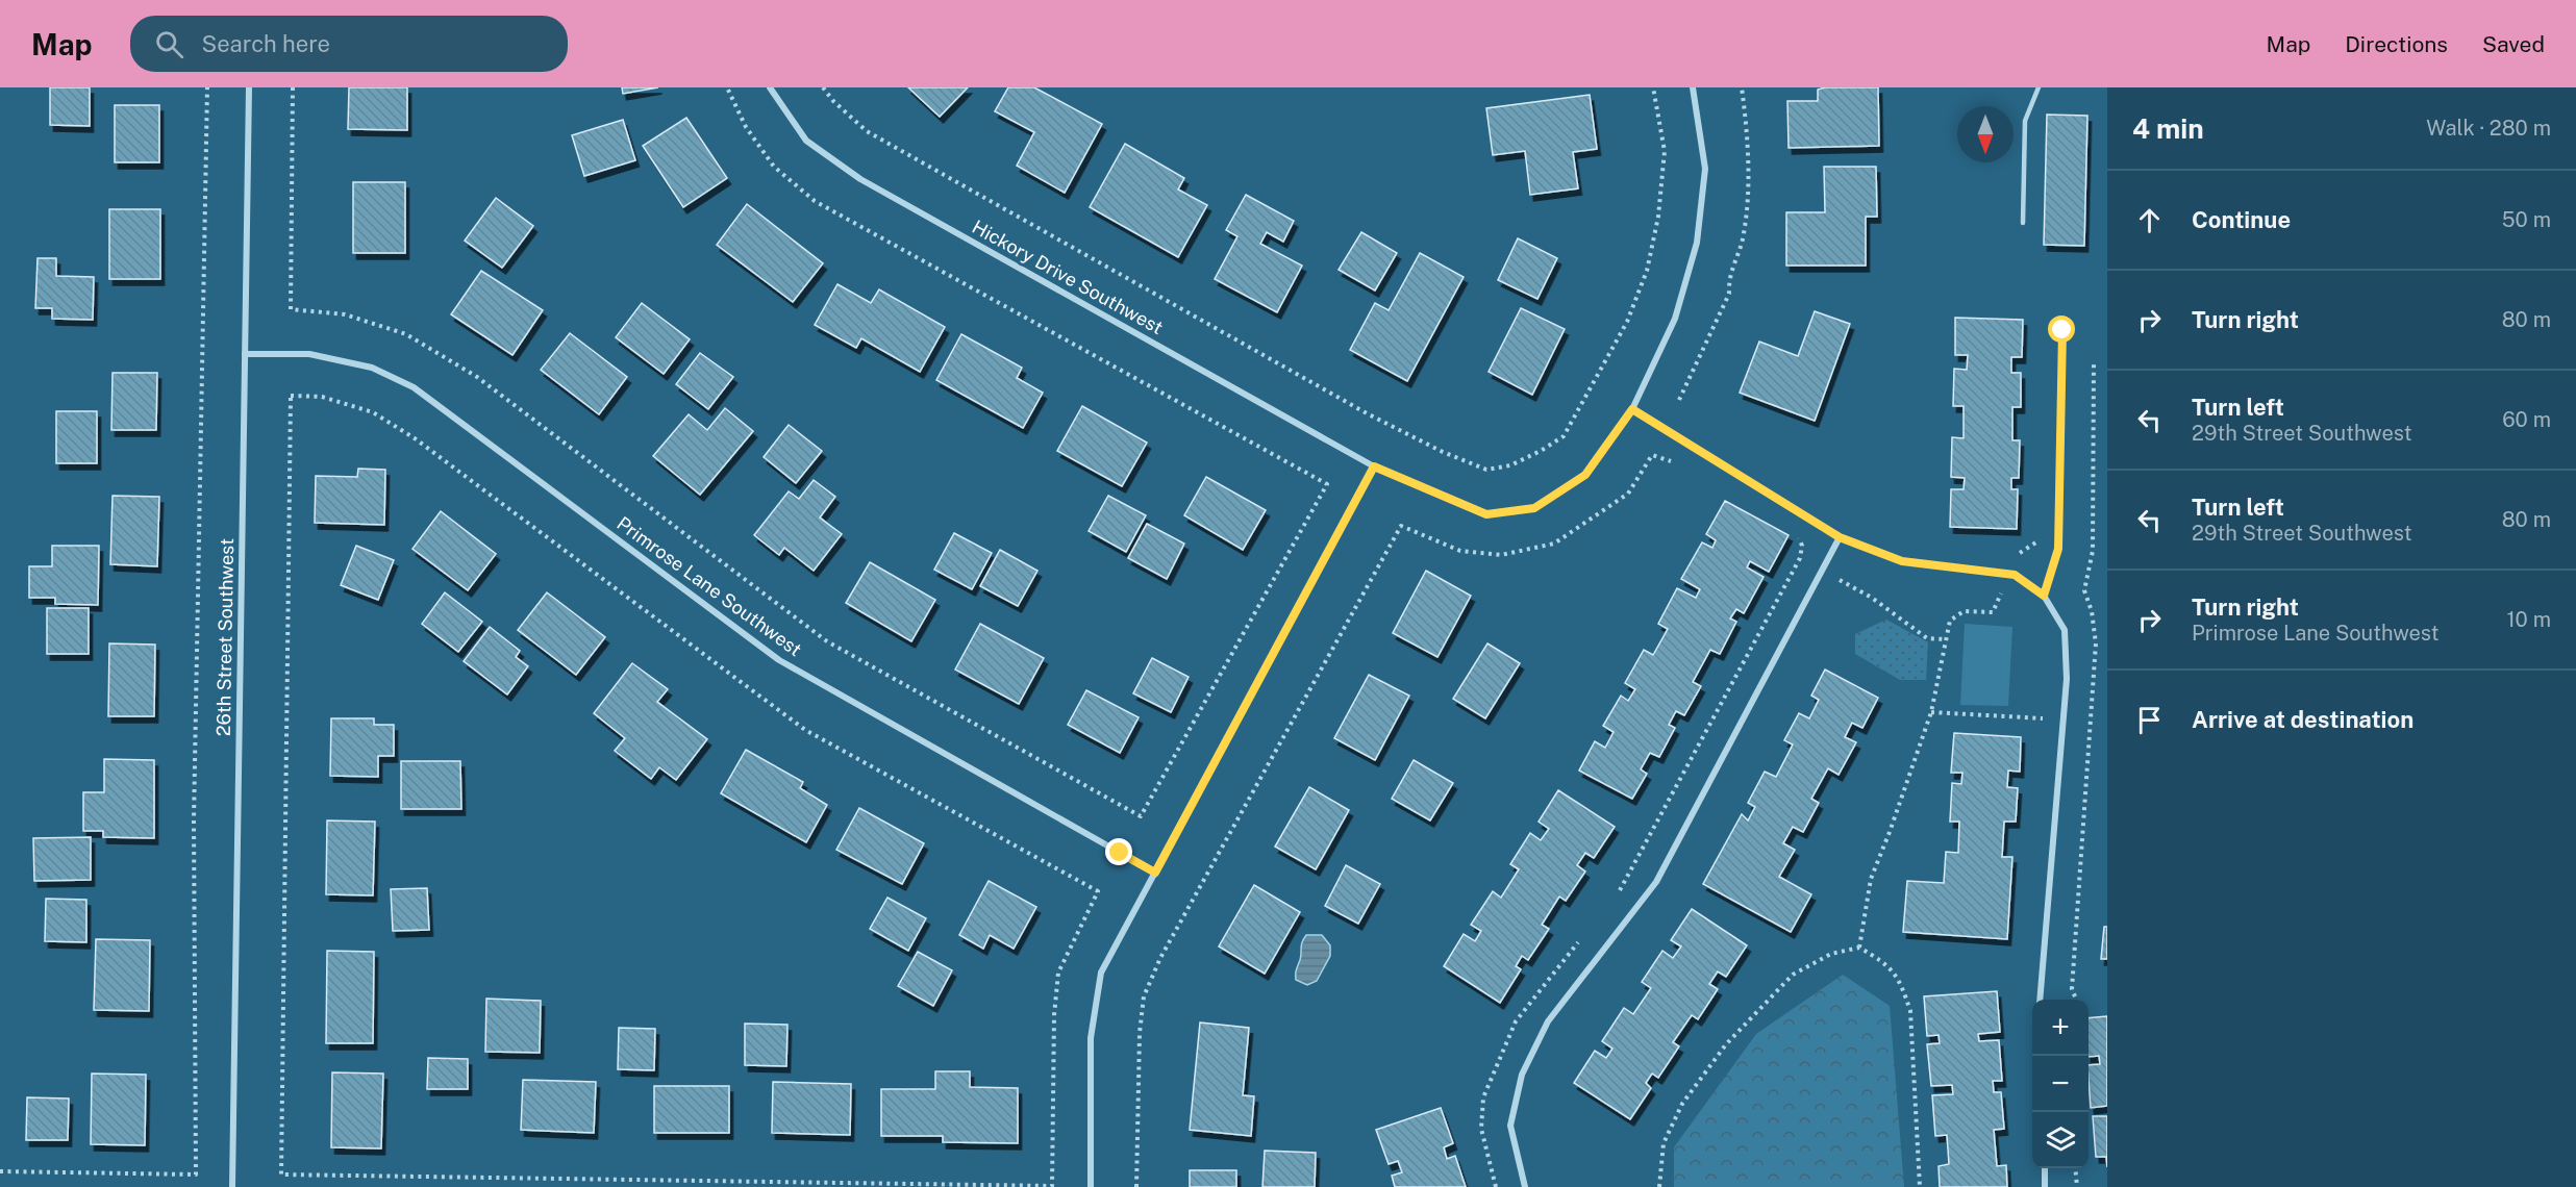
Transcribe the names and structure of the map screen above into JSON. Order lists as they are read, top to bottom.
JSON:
{
  "streets": {
    "street": ["Hickory Drive Southwest", "Primrose Lane Southwest", "26th Street Southwest"]
  },
  "crossings": [
    ["Primrose Lane Southwest", "26th Street Southwest"]
  ],
  "north": "bottom",
  "page": {
    "header": "Map",
    "search": "Search here",
    "nav": ["Map", "Directions", "Saved"],
    "heading": ["4 min", "Walk · 280 m"],
    "list": [
      ["Continue", "50 m"],
      ["Turn right", "80 m"],
      ["Turn left", "29th Street Southwest", "60 m"],
      ["Turn left", "29th Street Southwest", "80 m"],
      ["Turn right", "Primrose Lane Southwest", "10 m"],
      "Arrive at destination"
    ],
    "map_buttons": ["+", "−"]
  }
}
